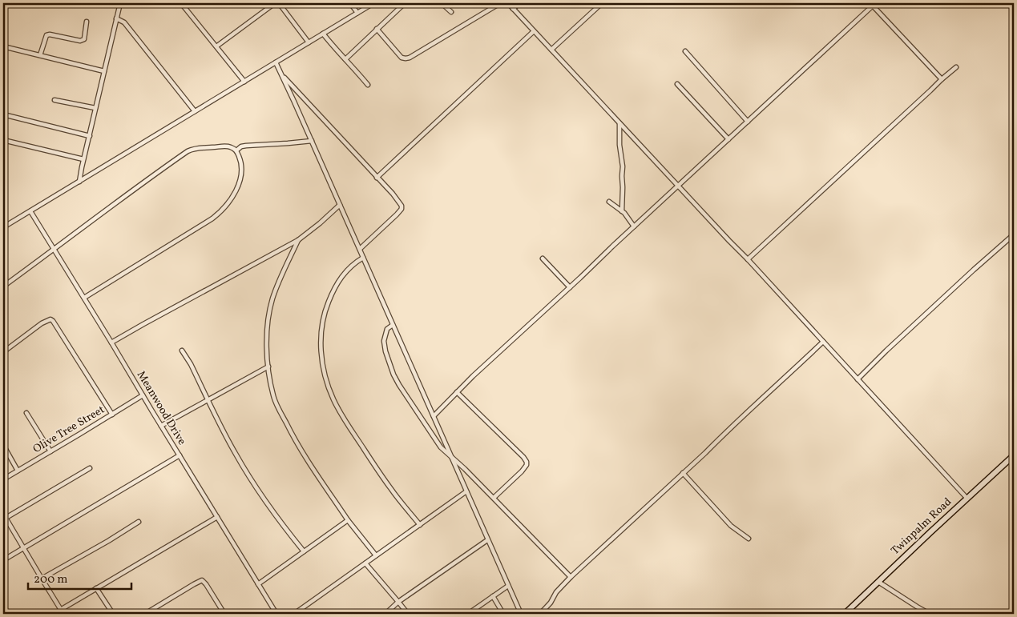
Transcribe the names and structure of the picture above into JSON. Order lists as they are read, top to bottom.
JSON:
{
  "streets": {
    "main road": ["Twinpalm Road"],
    "street": ["Meanwood Drive", "Olive Tree Street"]
  },
  "crossings": [
    ["Meanwood Drive", "Olive Tree Street"]
  ],
  "scale_bar": "200 m"
}
